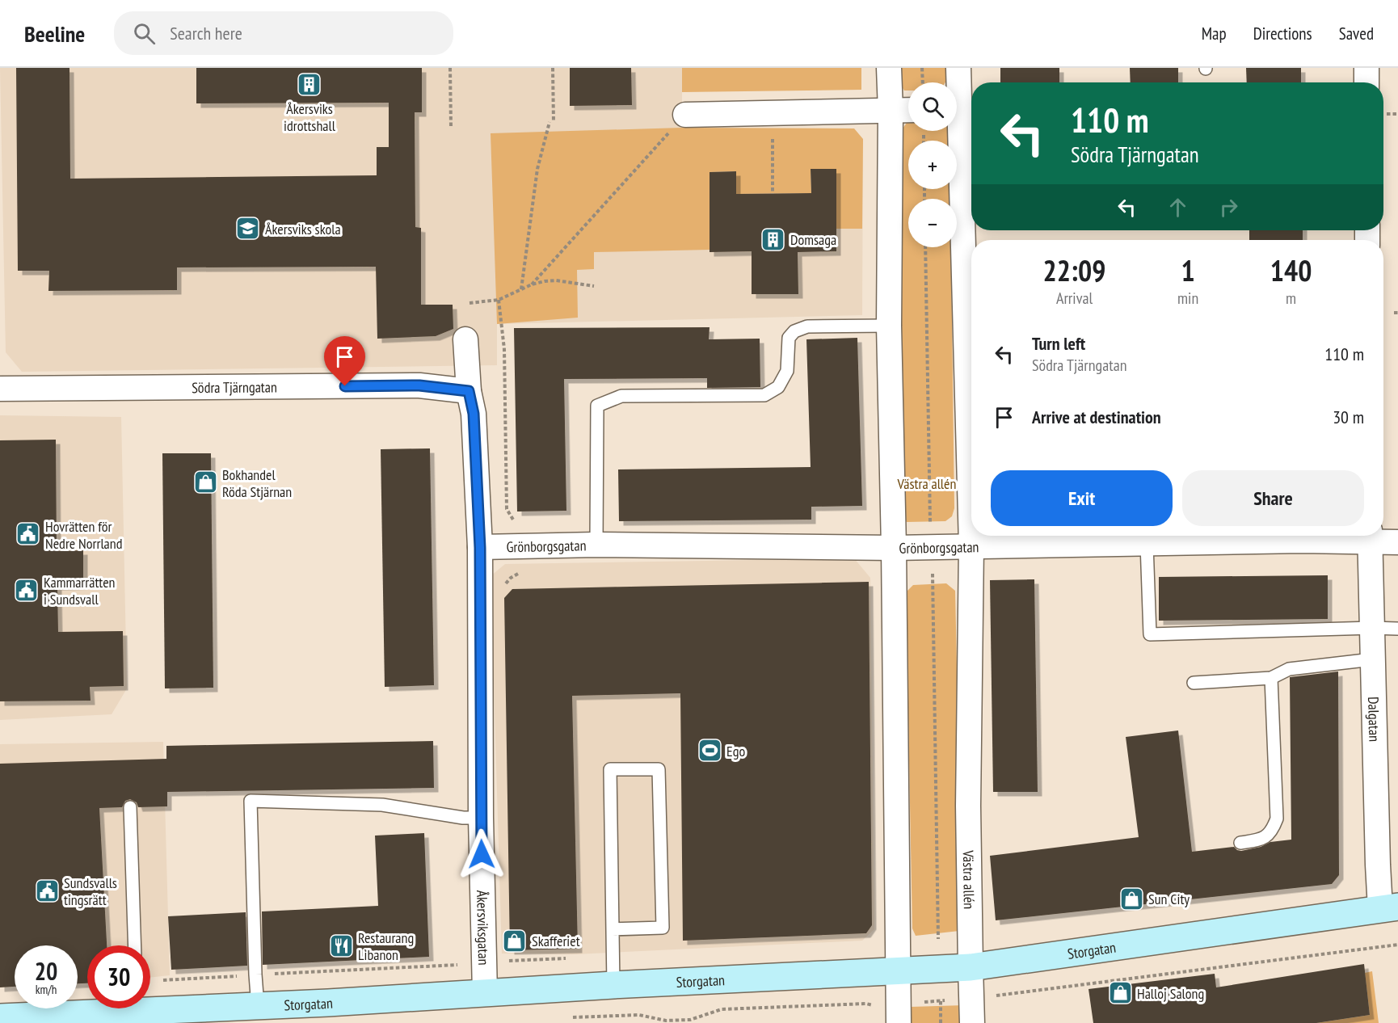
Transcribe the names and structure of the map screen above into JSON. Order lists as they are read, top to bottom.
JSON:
{
  "streets": {
    "street": [
      "Södra Tjärngatan",
      "Grönborgsgatan",
      "Dalgatan",
      "Västra allén",
      "Åkersviksgatan",
      "Storgatan"
    ]
  },
  "crossings": [
    ["Södra Tjärngatan", "Åkersviksgatan"],
    ["Grönborgsgatan", "Dalgatan"],
    ["Grönborgsgatan", "Västra allén"],
    ["Grönborgsgatan", "Åkersviksgatan"],
    ["Dalgatan", "Storgatan"],
    ["Västra allén", "Storgatan"],
    ["Åkersviksgatan", "Storgatan"]
  ],
  "parks": ["Västra allén"],
  "places": {
    "building": ["Åkersviks idrottshall", "Domsaga"],
    "school or university": ["Åkersviks skola"],
    "shop": [
      "Bokhandel Röda Stjärnan",
      "Sun City",
      "Skafferiet",
      "Halloj Salong"
    ],
    "public building": ["Hovrätten för Nedre Norrland", "Kammarrätten i Sundsvall", "Sundsvalls tingsrätt"],
    "sports": ["Ego"],
    "restaurant": ["Restaurang Libanon"]
  },
  "page": {
    "header": "Beeline",
    "search": "Search here",
    "nav": ["Map", "Directions", "Saved"],
    "map_buttons": ["+", "−"],
    "turn": ["110 m", "Södra Tjärngatan"],
    "eta": [
      "22:09",
      "Arrival",
      "1",
      "min",
      "140",
      "m"
    ],
    "list": [
      {
        "name": "Turn left",
        "note": "Södra Tjärngatan",
        "value": "110 m"
      },
      {
        "name": "Arrive at destination",
        "value": "30 m"
      }
    ],
    "buttons": ["Exit", "Share"],
    "speed": "20 km/h",
    "limit": "30"
  }
}
